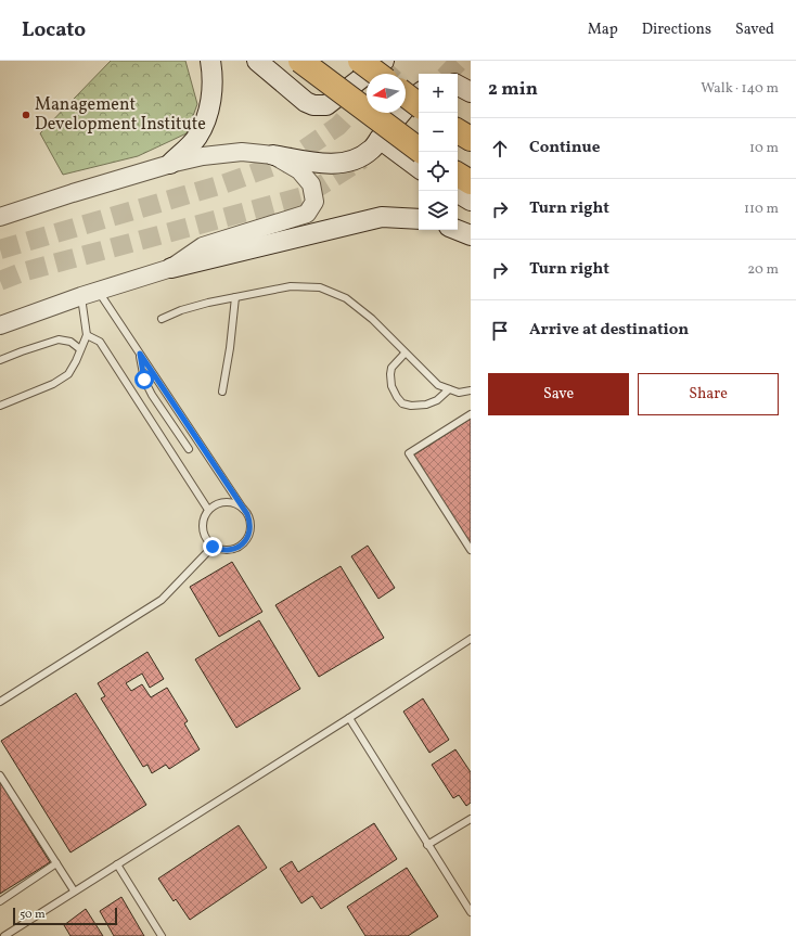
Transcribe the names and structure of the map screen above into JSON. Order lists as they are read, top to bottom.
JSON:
{
  "places": ["Management Development Institute"],
  "scale_bar": "50 m",
  "north": "left",
  "page": {
    "header": "Locato",
    "nav": ["Map", "Directions", "Saved"],
    "heading": ["2 min", "Walk · 140 m"],
    "map_buttons": ["+", "−"],
    "list": [
      ["Continue", "10 m"],
      ["Turn right", "110 m"],
      ["Turn right", "20 m"],
      "Arrive at destination"
    ],
    "buttons": ["Save", "Share"],
    "scale": "50 m"
  }
}
